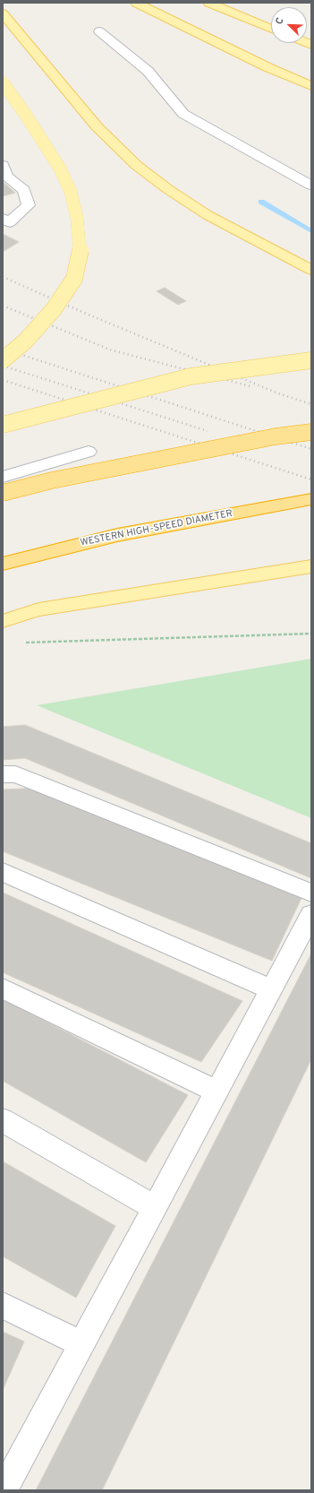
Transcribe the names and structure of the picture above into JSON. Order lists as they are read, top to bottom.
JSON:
{
  "streets": {
    "highway": ["WESTERN HIGH-SPEED DIAMETER"]
  },
  "north": "top left"
}
